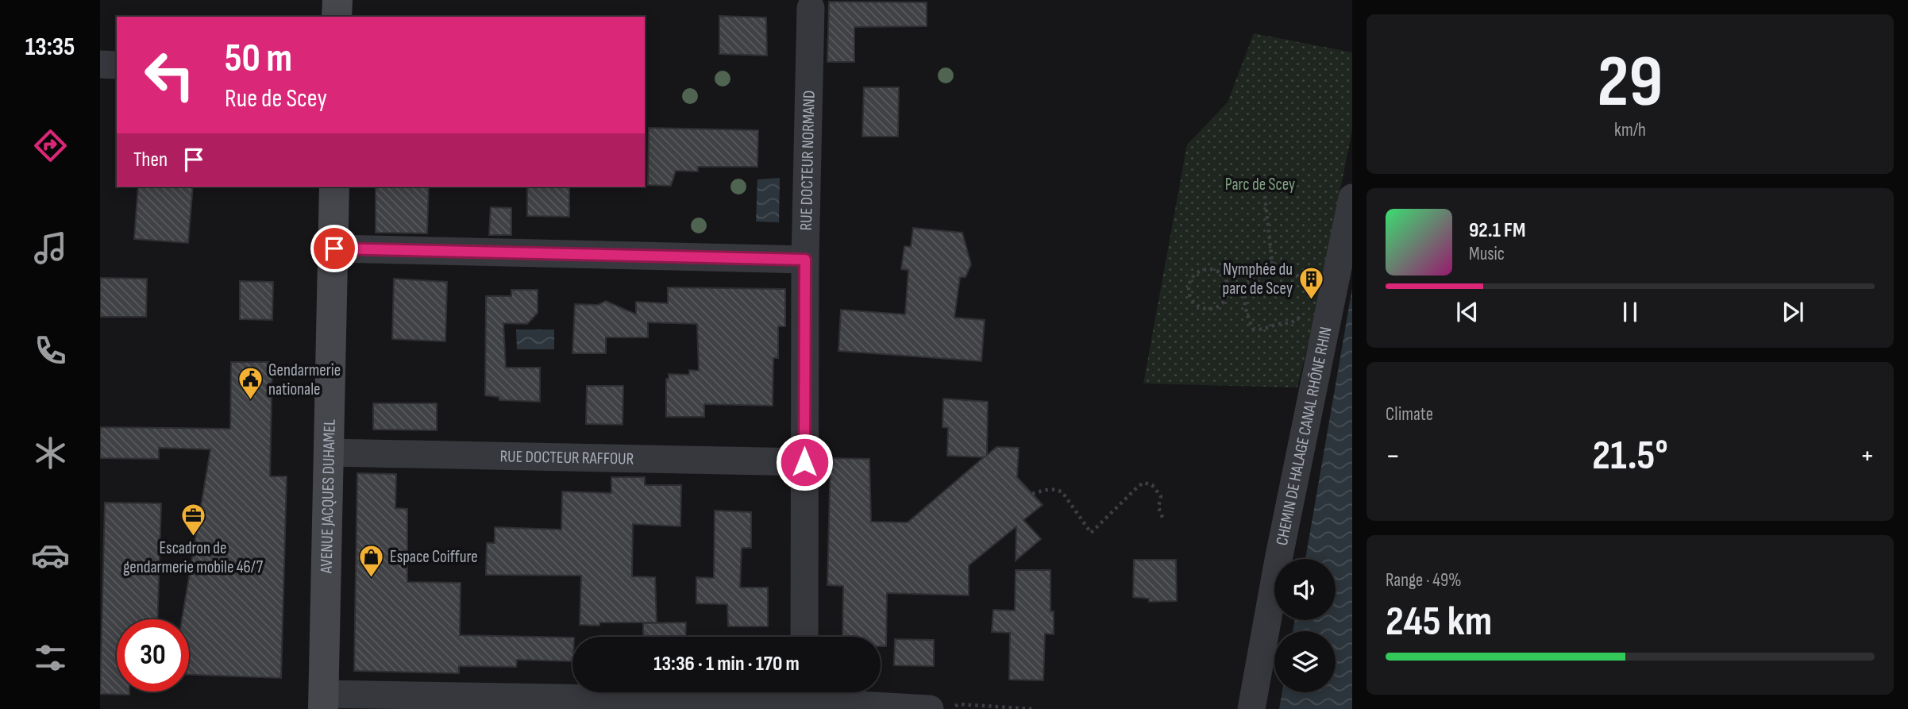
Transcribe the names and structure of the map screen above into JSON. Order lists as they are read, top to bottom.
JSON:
{
  "streets": {
    "main road": ["AVENUE JACQUES DUHAMEL"],
    "street": ["RUE DOCTEUR NORMAND", "CHEMIN DE HALAGE CANAL RHÔNE RHIN", "RUE DOCTEUR RAFFOUR"]
  },
  "crossings": [
    ["RUE DOCTEUR NORMAND", "RUE DOCTEUR RAFFOUR"],
    ["RUE DOCTEUR RAFFOUR", "AVENUE JACQUES DUHAMEL"]
  ],
  "parks": ["Parc de Scey"],
  "places": {
    "building": ["Nymphée du parc de Scey"],
    "public building": ["Gendarmerie nationale"],
    "office": ["Escadron de gendarmerie mobile 46/7"],
    "shop": ["Espace Coiffure"]
  },
  "page": {
    "tabs": "13:35",
    "tile": [
      ["29", "km/h"],
      "Climate",
      ["Range · 49%", "245 km"]
    ],
    "turn": ["50 m", "Rue de Scey"],
    "then": "Then",
    "song": ["92.1 FM", "Music"],
    "heat": ["−", "21.5°", "+"],
    "limit": "30",
    "trip": "13:36 · 1 min · 170 m"
  }
}
